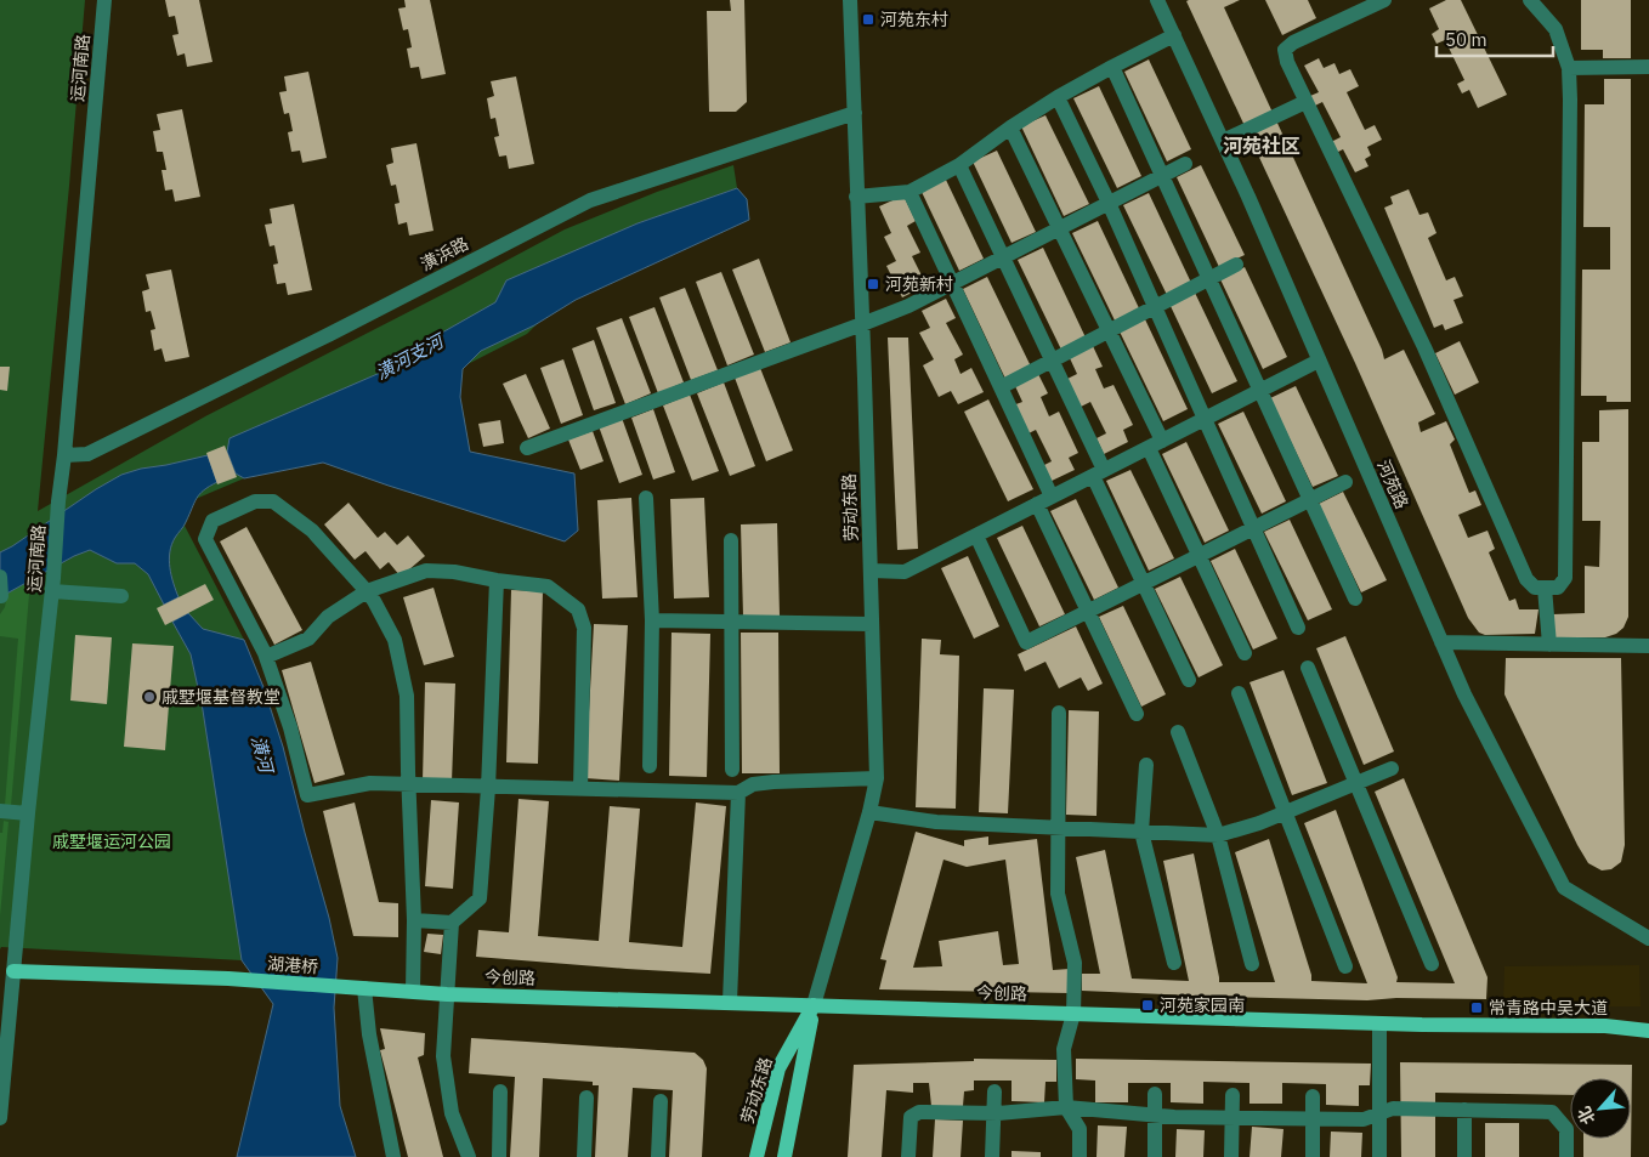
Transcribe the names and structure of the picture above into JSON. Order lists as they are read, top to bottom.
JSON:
{
  "streets": {
    "main road": ["劳动东路", "湖港桥", "今创路"],
    "street": ["运河南路", "潢浜路", "河苑路"]
  },
  "crossings": [
    ["运河南路", "潢浜路"],
    ["运河南路", "湖港桥"],
    ["潢浜路", "劳动东路"],
    ["劳动东路", "今创路"],
    ["湖港桥", "今创路"]
  ],
  "districts": ["河苑社区"],
  "water": ["潢河支河", "潢河"],
  "parks": ["戚墅堰运河公园"],
  "places": {
    "transit": [
      "河苑东村",
      "河苑新村",
      "河苑家园南",
      "常青路中吴大道"
    ],
    "other": ["戚墅堰基督教堂"]
  },
  "scale_bar": "50 m",
  "north": "bottom left"
}
